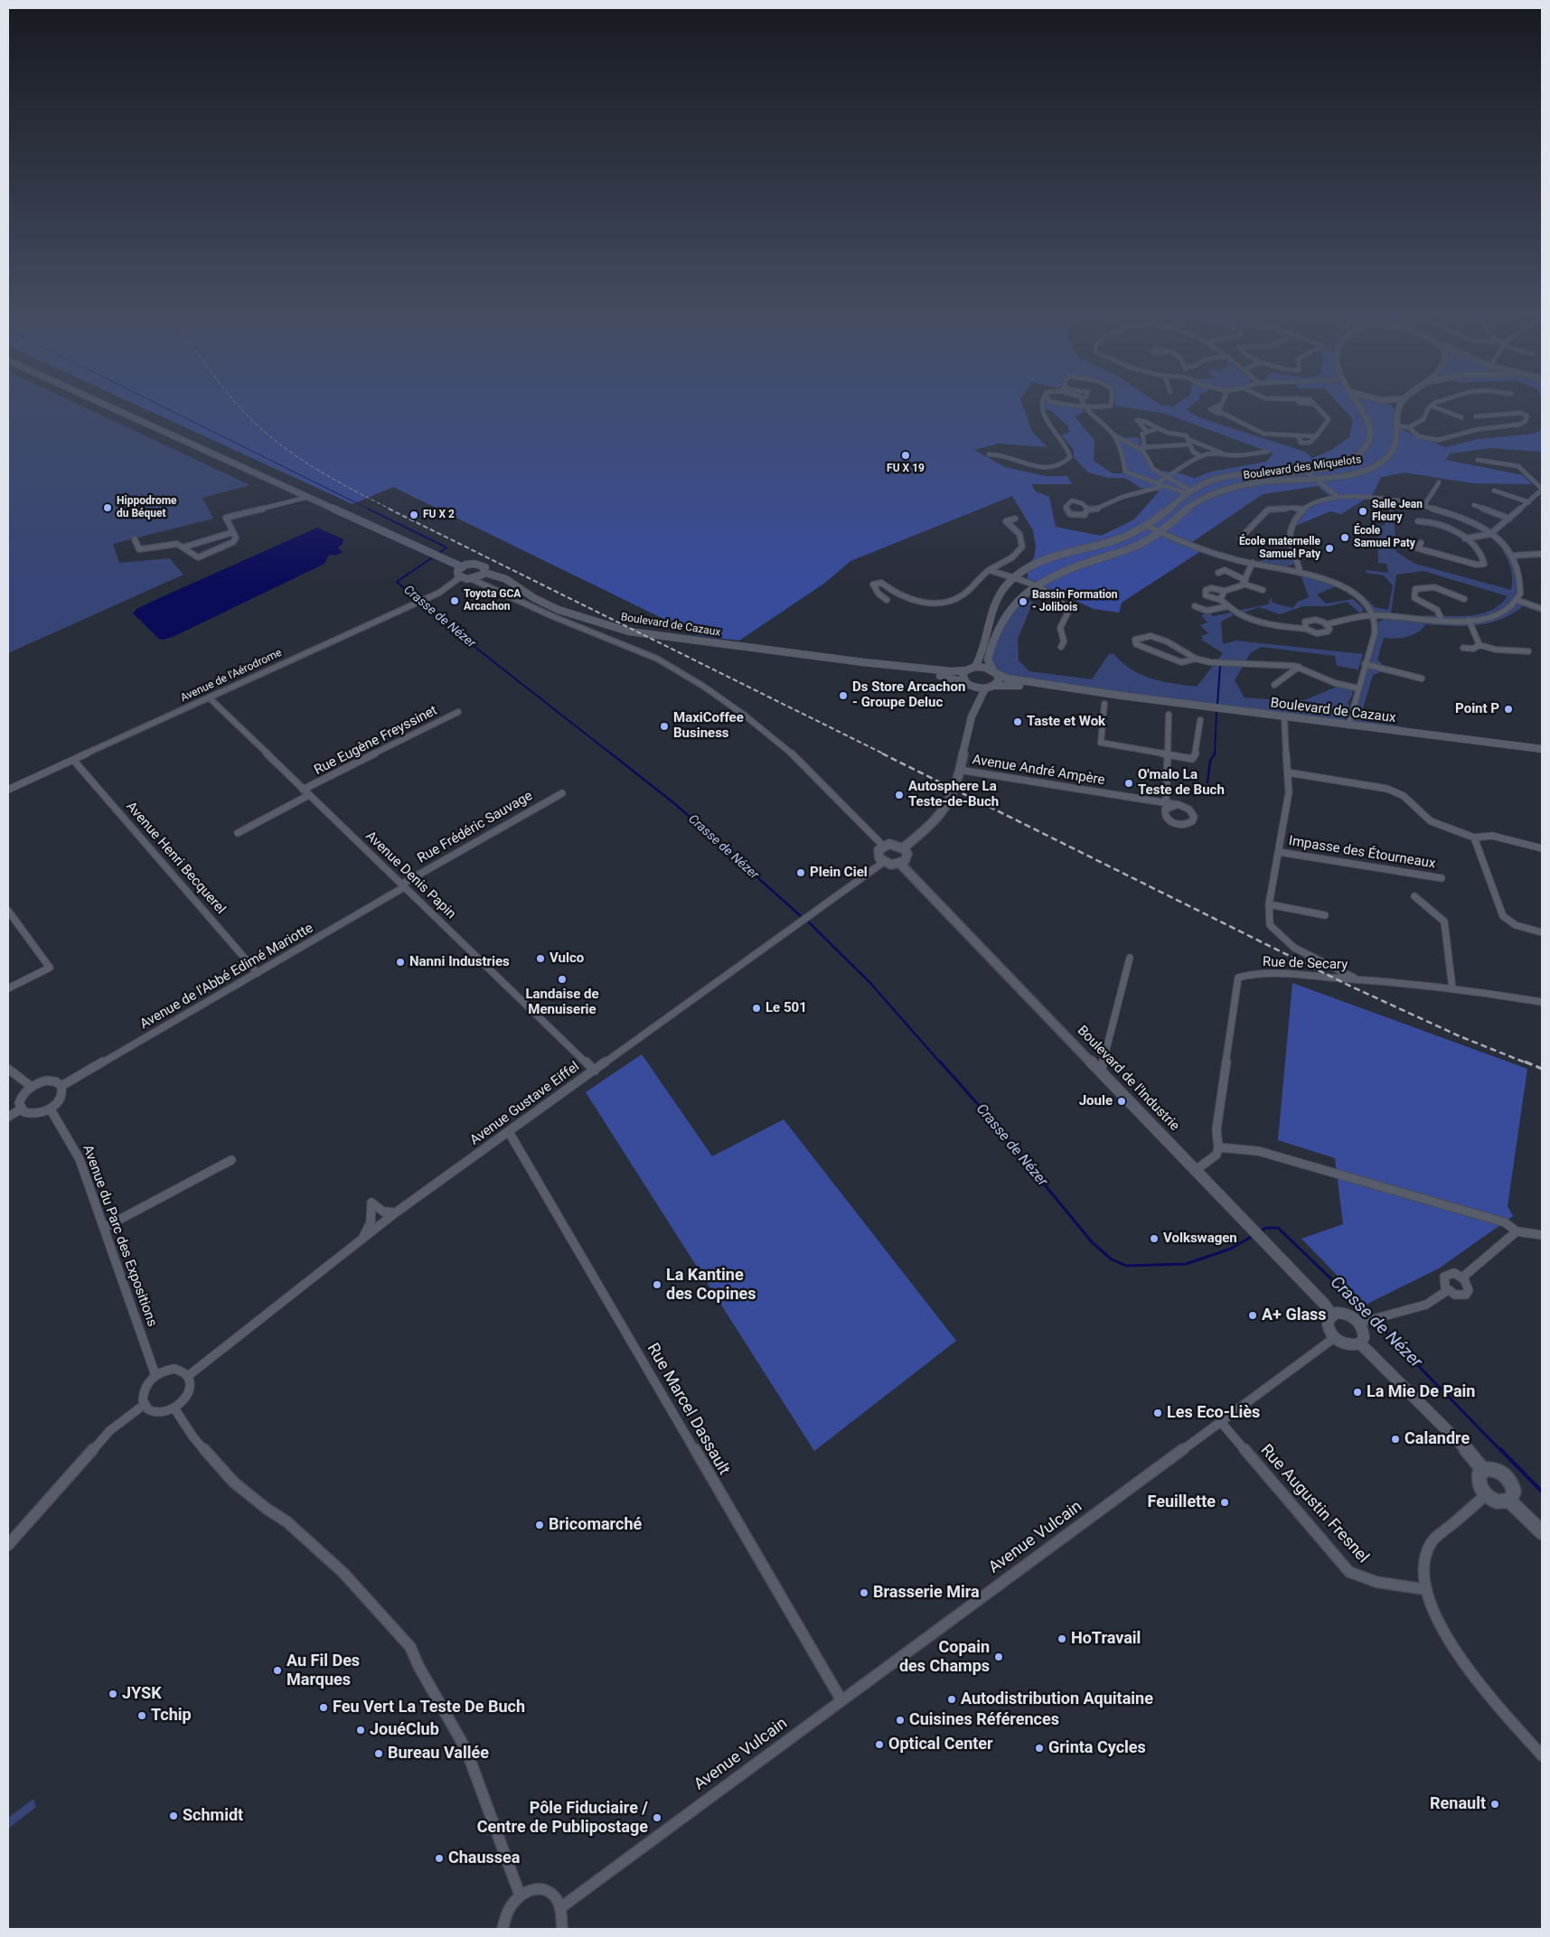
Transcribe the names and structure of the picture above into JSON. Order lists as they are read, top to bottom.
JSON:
{
  "streets": {
    "main road": ["Boulevard des Miquelots", "Boulevard de Cazaux", "Boulevard de l'Industrie"],
    "street": [
      "Avenue de l'Aérodrome",
      "Rue Eugène Freyssinet",
      "Avenue André Ampère",
      "Rue Frédéric Sauvage",
      "Impasse des Étourneaux",
      "Avenue Henri Becquerel",
      "Avenue Denis Papin",
      "Rue de Secary",
      "Avenue de l'Abbé Edimé Mariotte",
      "Avenue Gustave Eiffel",
      "Avenue du Parc des Expositions",
      "Rue Marcel Dassault",
      "Rue Augustin Fresnel",
      "Avenue Vulcain"
    ]
  },
  "crossings": [
    ["Boulevard des Miquelots", "Boulevard de Cazaux"],
    ["Avenue de l'Aérodrome", "Avenue Henri Becquerel"],
    ["Avenue de l'Aérodrome", "Avenue Denis Papin"],
    ["Rue Eugène Freyssinet", "Avenue Denis Papin"],
    ["Rue Frédéric Sauvage", "Avenue Denis Papin"],
    ["Rue Frédéric Sauvage", "Avenue de l'Abbé Edimé Mariotte"],
    ["Avenue Henri Becquerel", "Avenue de l'Abbé Edimé Mariotte"],
    ["Avenue Denis Papin", "Avenue de l'Abbé Edimé Mariotte"],
    ["Avenue Denis Papin", "Avenue Gustave Eiffel"],
    ["Avenue de l'Abbé Edimé Mariotte", "Avenue du Parc des Expositions"],
    ["Boulevard de l'Industrie", "Avenue Gustave Eiffel"],
    ["Boulevard de l'Industrie", "Avenue Vulcain"],
    ["Avenue Gustave Eiffel", "Avenue du Parc des Expositions"],
    ["Avenue Gustave Eiffel", "Rue Marcel Dassault"],
    ["Rue Marcel Dassault", "Avenue Vulcain"],
    ["Rue Augustin Fresnel", "Avenue Vulcain"]
  ],
  "water": ["Crasse de Nézer"],
  "places": [
    "FU X 19",
    "Hippodrome du Béquet",
    "Salle Jean Fleury",
    "FU X 2",
    "École Samuel Paty",
    "École maternelle Samuel Paty",
    "Toyota GCA Arcachon",
    "Bassin Formation - Jolibois",
    "Ds Store Arcachon - Groupe Deluc",
    "Point P",
    "Taste et Wok",
    "MaxiCoffee Business",
    "O'malo La Teste de Buch",
    "Autosphere La Teste-de-Buch",
    "Plein Ciel",
    "Vulco",
    "Nanni Industries",
    "Landaise de Menuiserie",
    "Le 501",
    "Joule",
    "Volkswagen",
    "La Kantine des Copines",
    "A+ Glass",
    "La Mie De Pain",
    "Les Eco-Liès",
    "Calandre",
    "Feuillette",
    "Bricomarché",
    "Brasserie Mira",
    "HoTravail",
    "Copain des Champs",
    "Au Fil Des Marques",
    "JYSK",
    "Autodistribution Aquitaine",
    "Feu Vert La Teste De Buch",
    "Tchip",
    "Cuisines Références",
    "JouéClub",
    "Optical Center",
    "Grinta Cycles",
    "Bureau Vallée",
    "Renault",
    "Schmidt",
    "Pôle Fiduciaire / Centre de Publipostage",
    "Chaussea"
  ]
}
